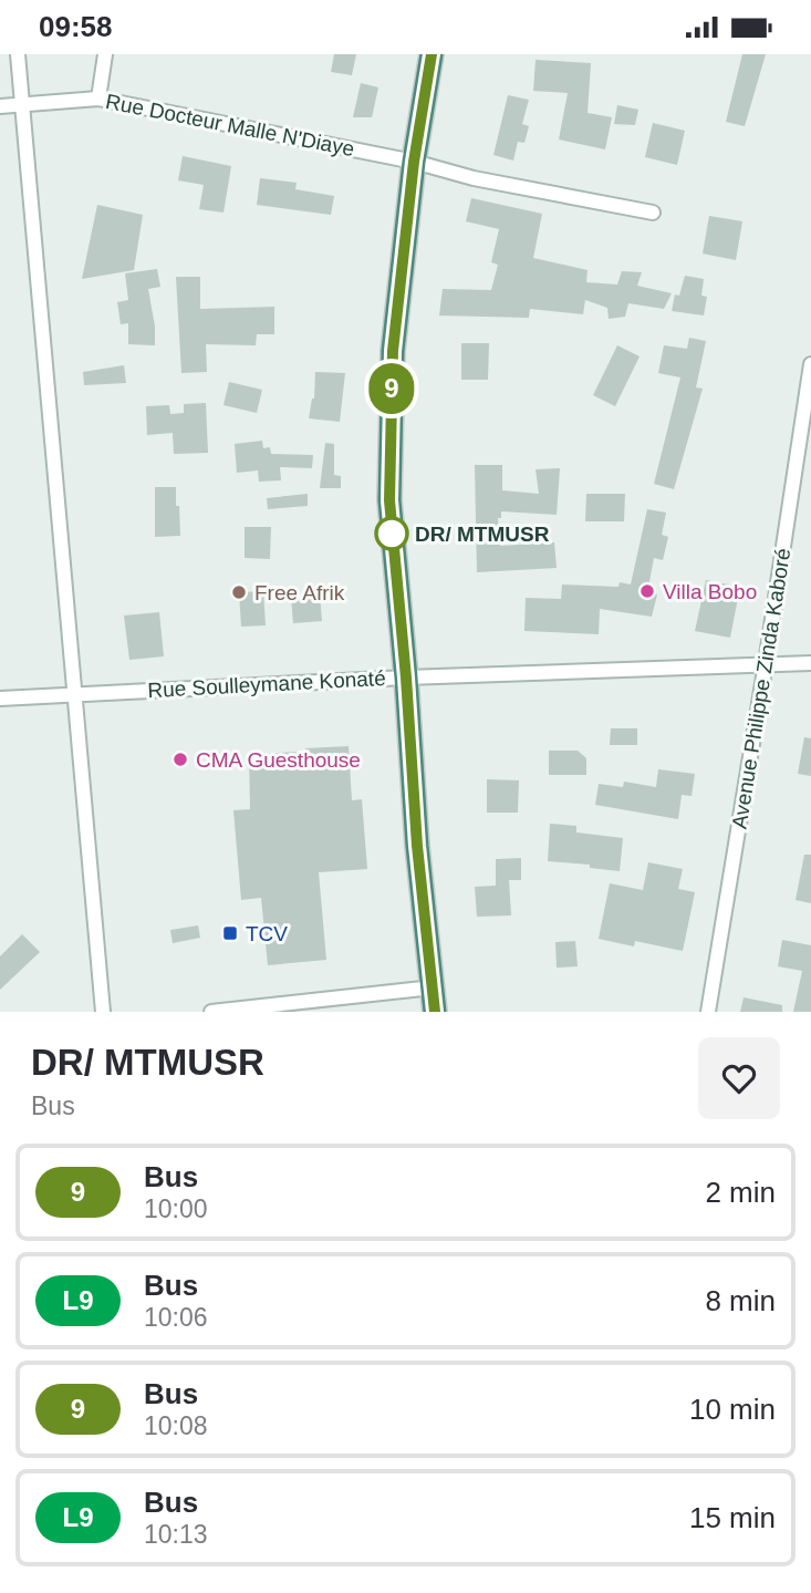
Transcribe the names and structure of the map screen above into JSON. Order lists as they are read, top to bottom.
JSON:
{
  "streets": {
    "street": ["Rue Docteur Malle N'Diaye", "Rue Soulleymane Konaté", "Avenue Philippe Zinda Kaboré"]
  },
  "crossings": [
    ["Rue Soulleymane Konaté", "Avenue Philippe Zinda Kaboré"]
  ],
  "places": {
    "other": [
      "DR/ MTMUSR",
      "Villa Bobo",
      "Free Afrik",
      "CMA Guesthouse"
    ],
    "transit": ["TCV"]
  },
  "lines": ["bus line 9"],
  "page": {
    "status": "09:58",
    "on_map": "9",
    "heading": ["DR/ MTMUSR", "Bus"],
    "list": [
      {
        "mark": "9",
        "name": "Bus",
        "note": "10:00",
        "value": "2 min"
      },
      {
        "mark": "L9",
        "name": "Bus",
        "note": "10:06",
        "value": "8 min"
      },
      {
        "mark": "9",
        "name": "Bus",
        "note": "10:08",
        "value": "10 min"
      },
      {
        "mark": "L9",
        "name": "Bus",
        "note": "10:13",
        "value": "15 min"
      }
    ]
  }
}
